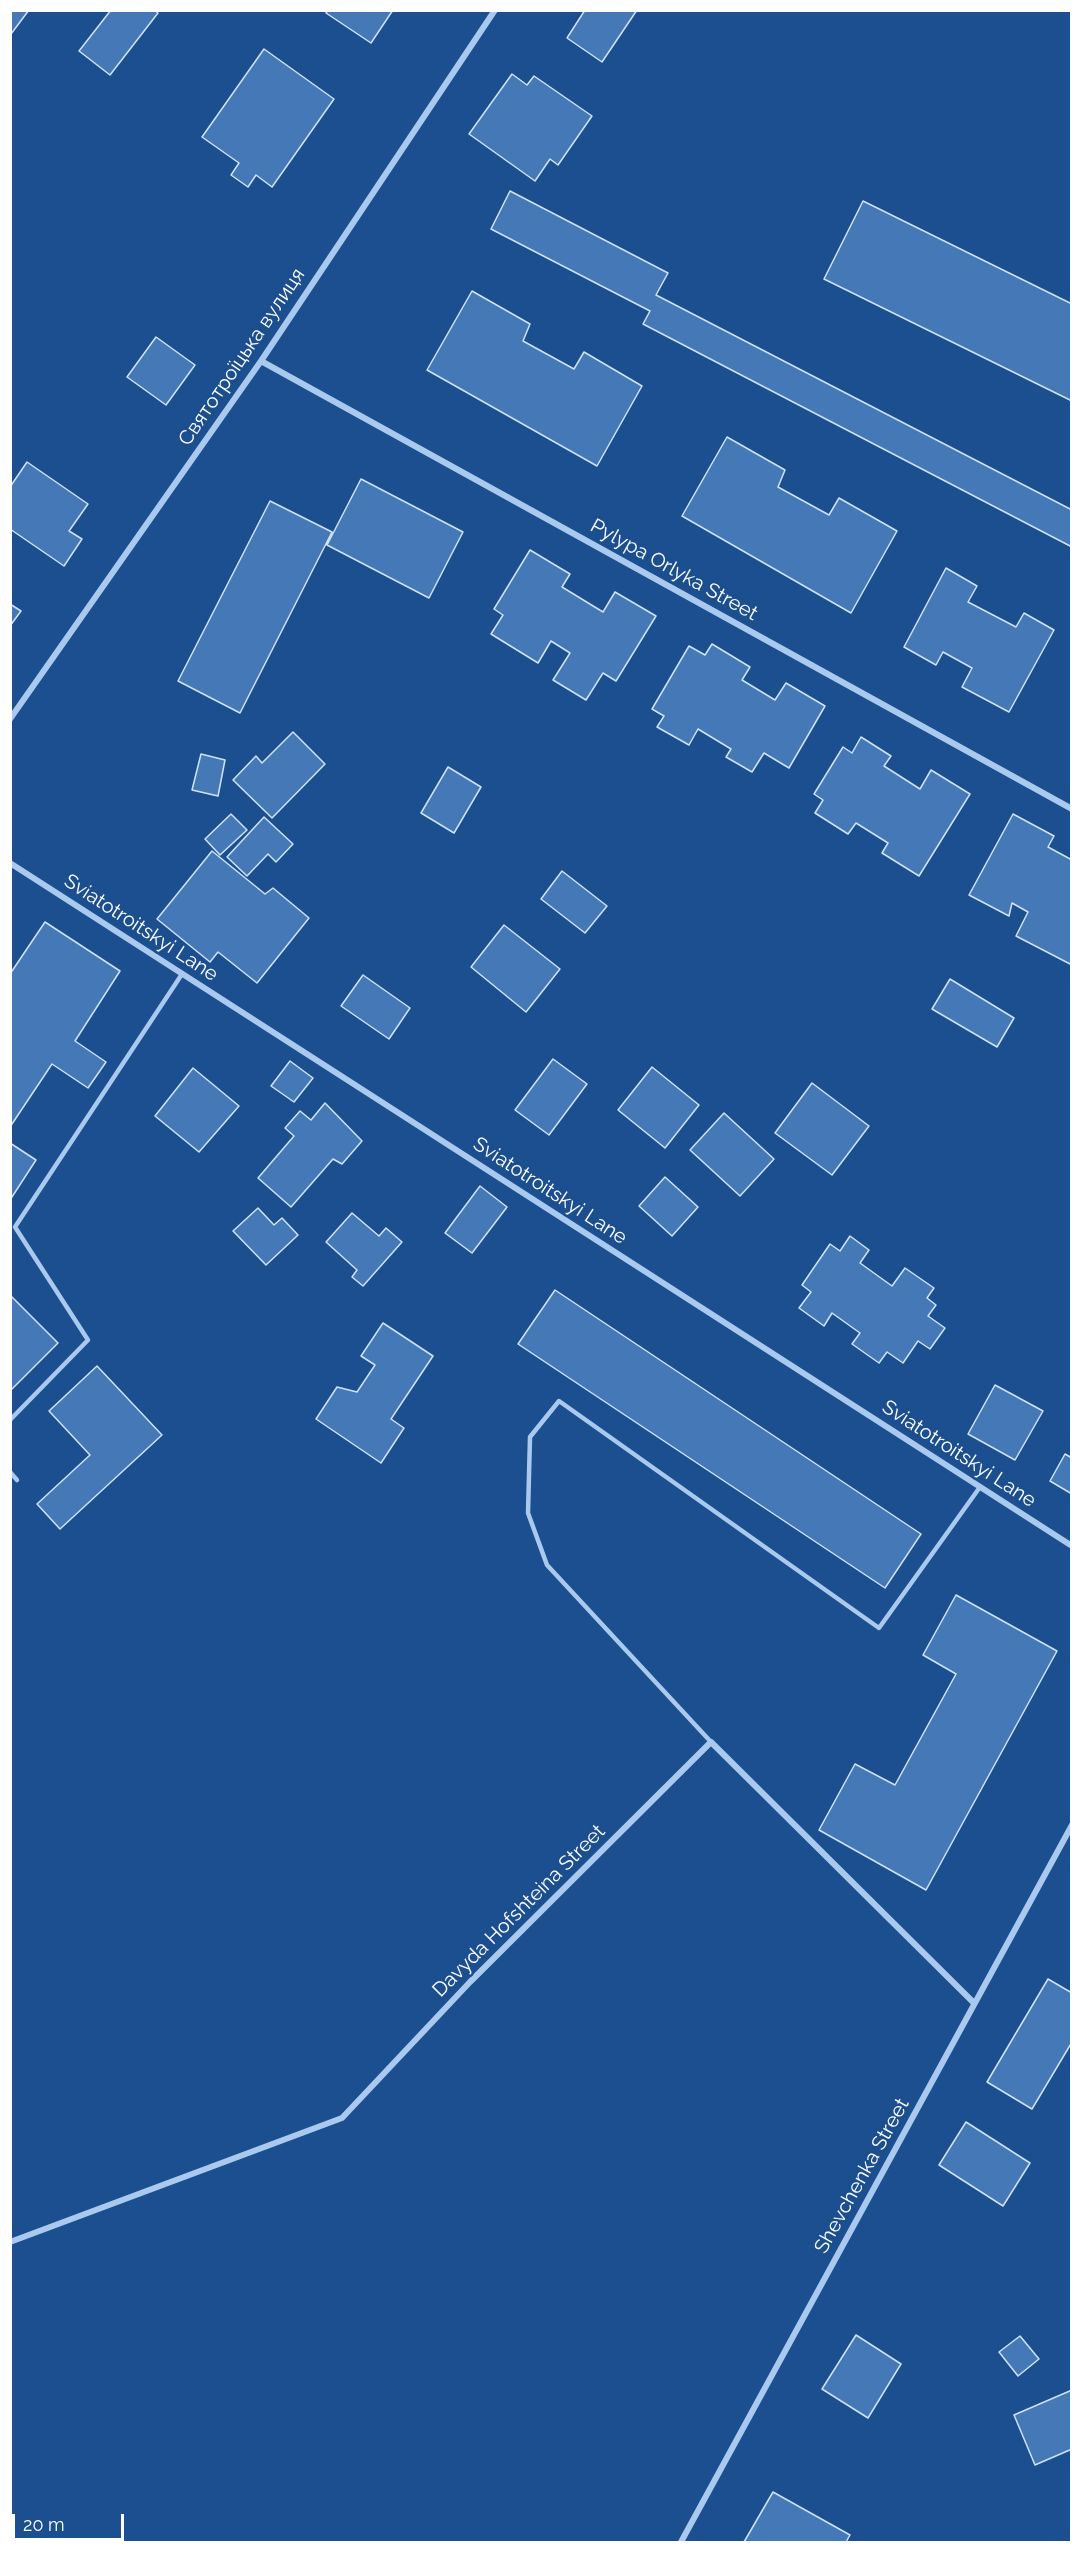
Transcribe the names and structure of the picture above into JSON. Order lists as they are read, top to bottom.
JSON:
{
  "streets": {
    "street": [
      "Святотроїцька вулиця",
      "Pylypa Orlyka Street",
      "Sviatotroitskyi Lane",
      "Davyda Hofshteina Street",
      "Shevchenka Street"
    ]
  },
  "crossings": [
    ["Святотроїцька вулиця", "Pylypa Orlyka Street"]
  ],
  "scale_bar": "20 m"
}
